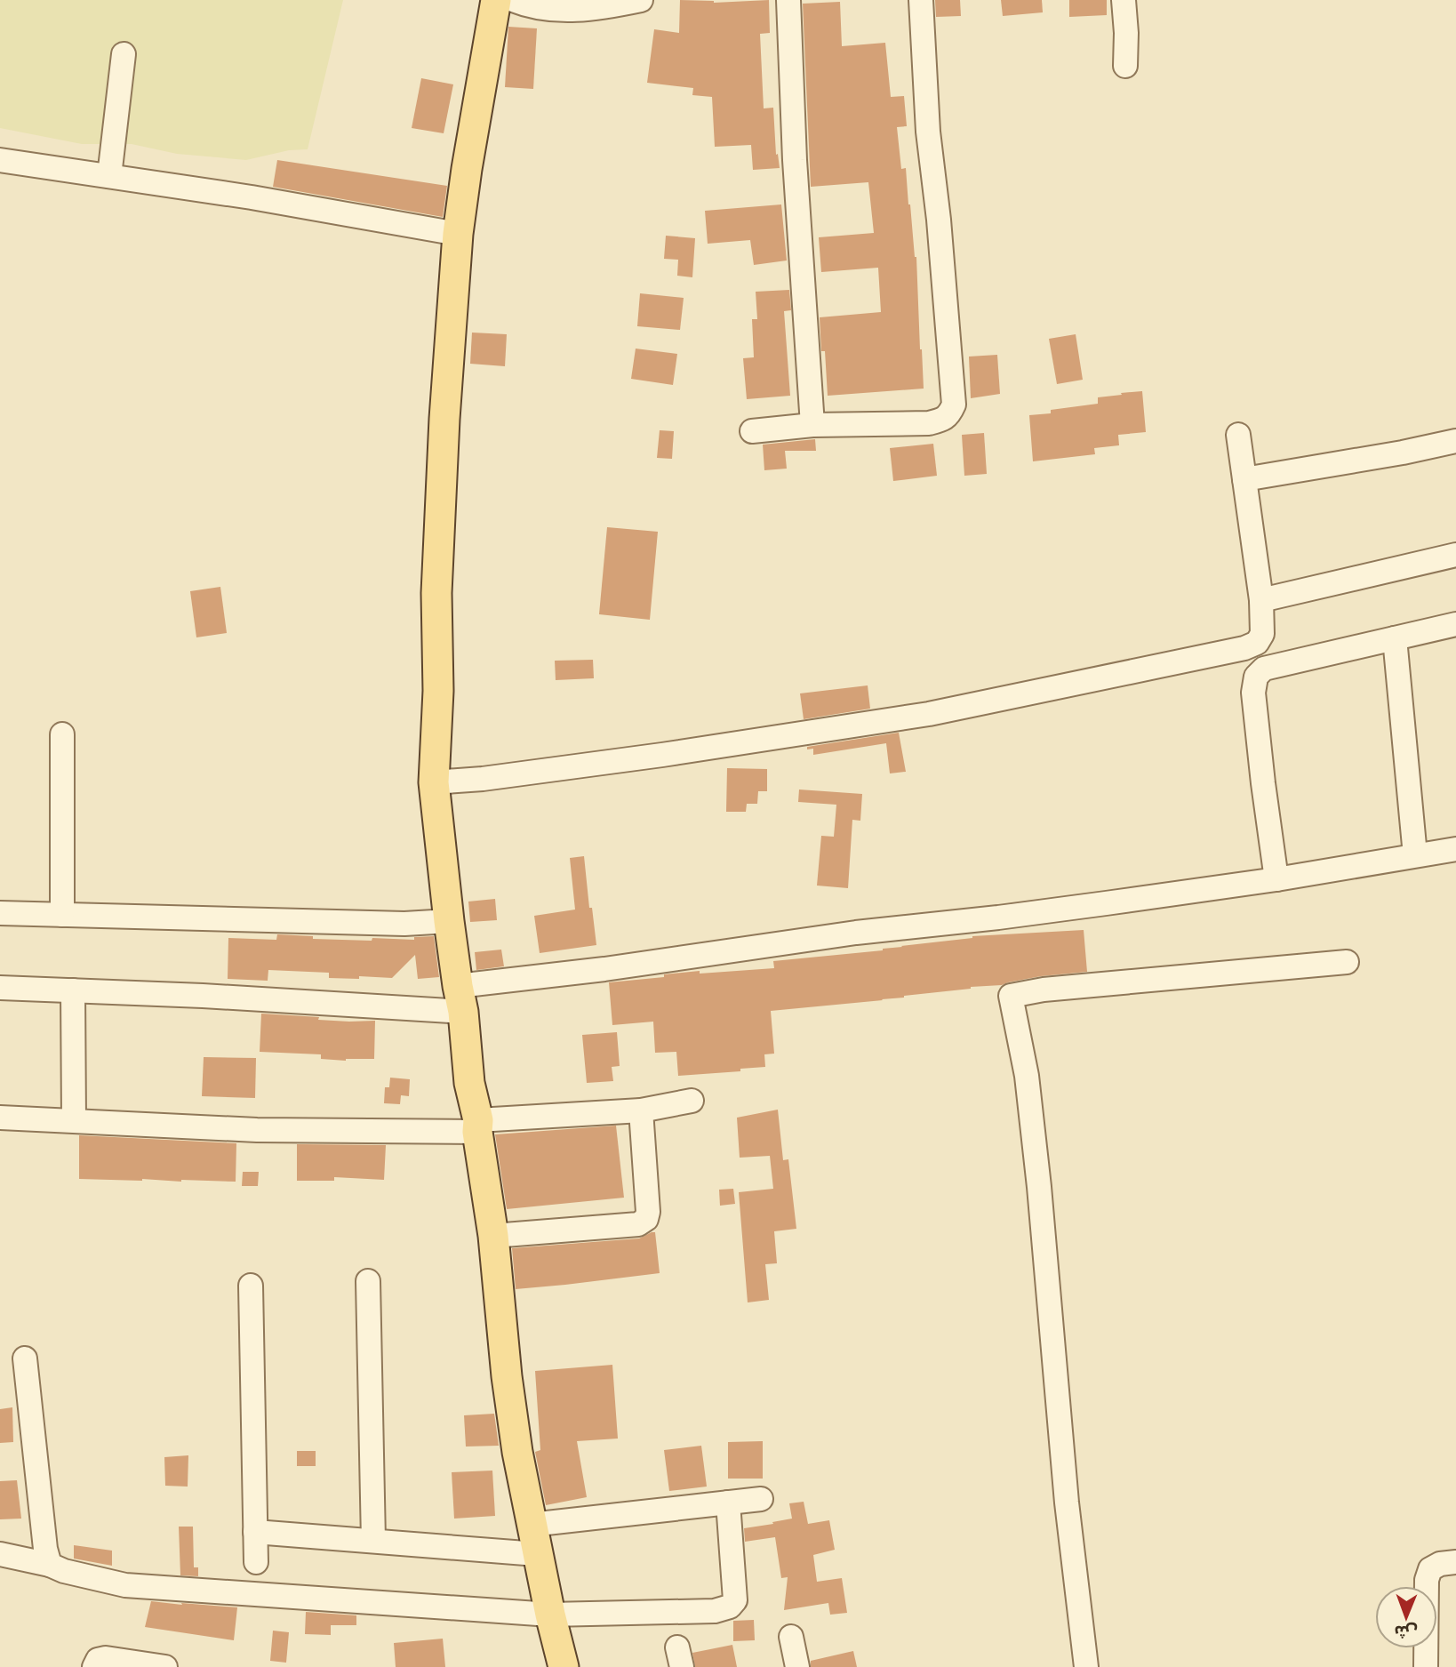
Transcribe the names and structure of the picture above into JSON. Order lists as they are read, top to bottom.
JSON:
{
  "north": "bottom"
}
